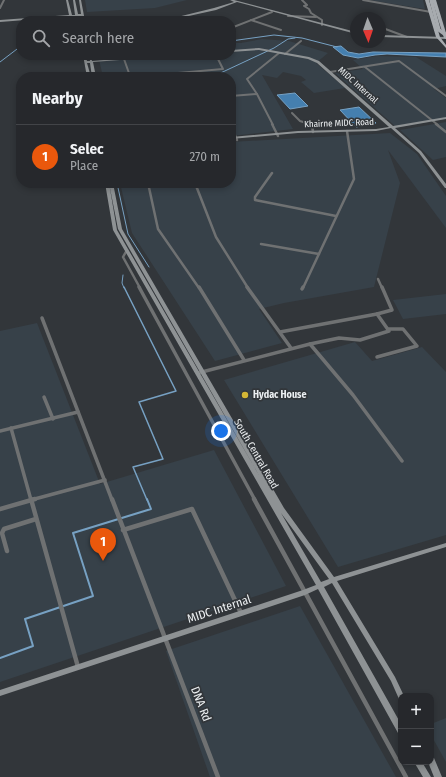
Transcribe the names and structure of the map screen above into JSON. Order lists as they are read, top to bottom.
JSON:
{
  "streets": {
    "main road": ["MIDC Internal", "Khairne MIDC Road", "South Central Road"],
    "street": ["DNA Rd"]
  },
  "crossings": [
    ["MIDC Internal", "Khairne MIDC Road"],
    ["MIDC Internal", "South Central Road"],
    ["MIDC Internal", "DNA Rd"]
  ],
  "places": ["Hydac House"],
  "north": "bottom",
  "page": {
    "search": "Search here",
    "heading": "Nearby",
    "list": [
      {
        "mark": "1",
        "name": "Selec",
        "note": "Place",
        "value": "270 m"
      }
    ],
    "pins": "1",
    "map_buttons": ["+", "−"]
  }
}
